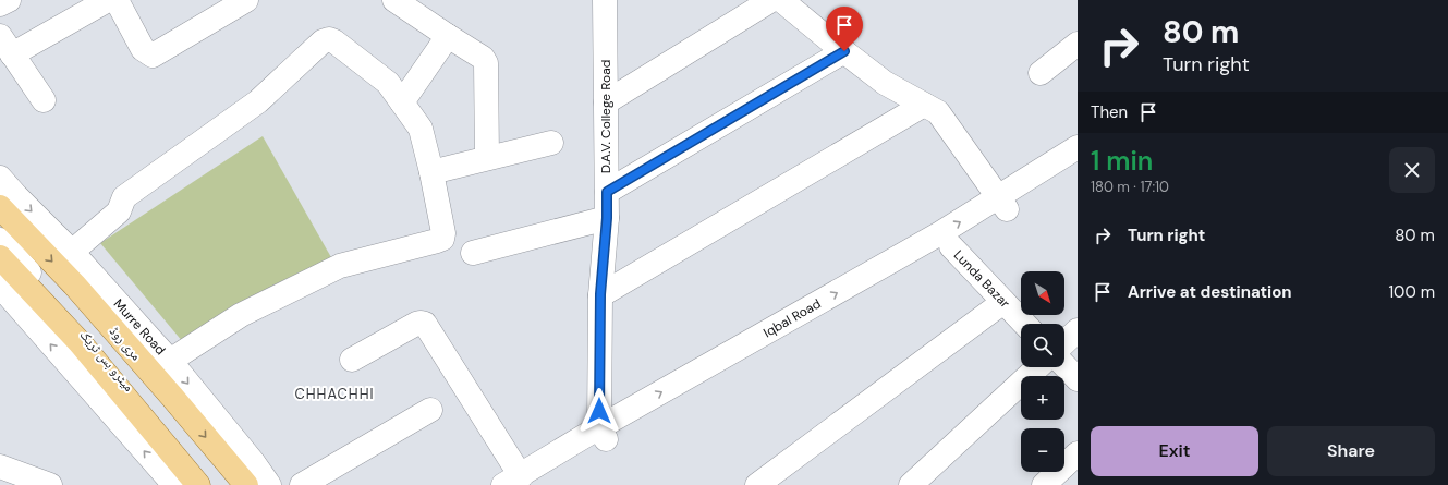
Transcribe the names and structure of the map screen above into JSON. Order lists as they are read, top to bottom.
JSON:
{
  "streets": {
    "main road": ["مری روڈ"],
    "street": [
      "D.A.V. College Road",
      "Lunda Bazar",
      "Iqbal Road",
      "Murre Road",
      "میٹرو بس ٹریک"
    ]
  },
  "crossings": [
    ["D.A.V. College Road", "Iqbal Road"],
    ["Lunda Bazar", "Iqbal Road"]
  ],
  "districts": ["CHHACHHI"],
  "north": "bottom right",
  "page": {
    "turn": ["80 m", "Turn right"],
    "then": "Then",
    "heading": ["1 min", "180 m · 17:10"],
    "list": [
      {
        "name": "Turn right",
        "value": "80 m"
      },
      {
        "name": "Arrive at destination",
        "value": "100 m"
      }
    ],
    "map_buttons": ["+", "−"],
    "buttons": ["Exit", "Share"]
  }
}
